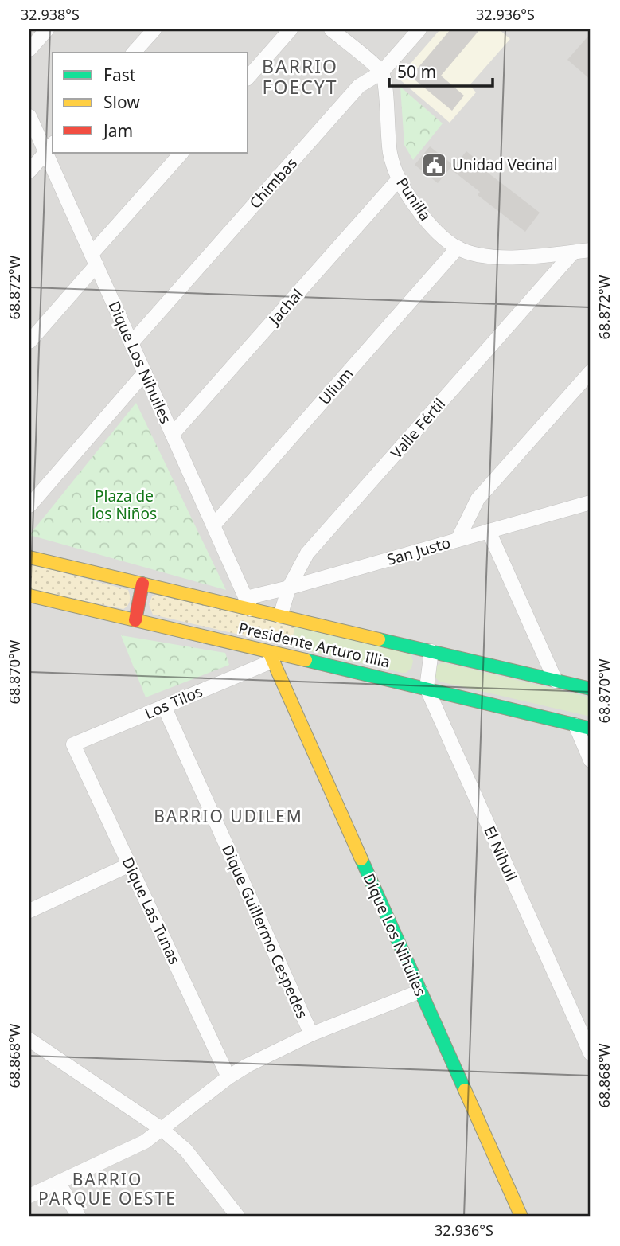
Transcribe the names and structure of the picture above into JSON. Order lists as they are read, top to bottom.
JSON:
{
  "streets": {
    "street": [
      "Chimbas",
      "Punilla",
      "Jachal",
      "Dique Los Nihuiles",
      "Ulium",
      "Valle Fértil",
      "San Justo",
      "Presidente Arturo Illia",
      "Los Tilos",
      "El Nihuil",
      "Dique Las Tunas",
      "Dique Guillermo Cespedes"
    ]
  },
  "crossings": [
    ["Chimbas", "Punilla"],
    ["Chimbas", "Dique Los Nihuiles"],
    ["Punilla", "Jachal"],
    ["Punilla", "Ulium"],
    ["Punilla", "Valle Fértil"],
    ["Jachal", "Dique Los Nihuiles"],
    ["Dique Los Nihuiles", "Ulium"],
    ["Dique Los Nihuiles", "San Justo"],
    ["Dique Los Nihuiles", "Presidente Arturo Illia"],
    ["Dique Los Nihuiles", "Los Tilos"],
    ["Valle Fértil", "San Justo"],
    ["Valle Fértil", "Presidente Arturo Illia"],
    ["San Justo", "Presidente Arturo Illia"],
    ["Presidente Arturo Illia", "Los Tilos"],
    ["Presidente Arturo Illia", "El Nihuil"],
    ["Los Tilos", "Dique Las Tunas"],
    ["Los Tilos", "Dique Guillermo Cespedes"]
  ],
  "districts": ["BARRIO FOECYT", "BARRIO UDILEM", "BARRIO PARQUE OESTE"],
  "parks": ["Plaza de los Niños"],
  "places": {
    "public building": ["Unidad Vecinal"]
  },
  "legend": ["Fast", "Slow", "Jam"],
  "scale_bar": "50 m",
  "coordinates": [
    "32.938°S",
    "32.936°S",
    "68.872°W",
    "68.870°W",
    "68.868°W"
  ]
}
